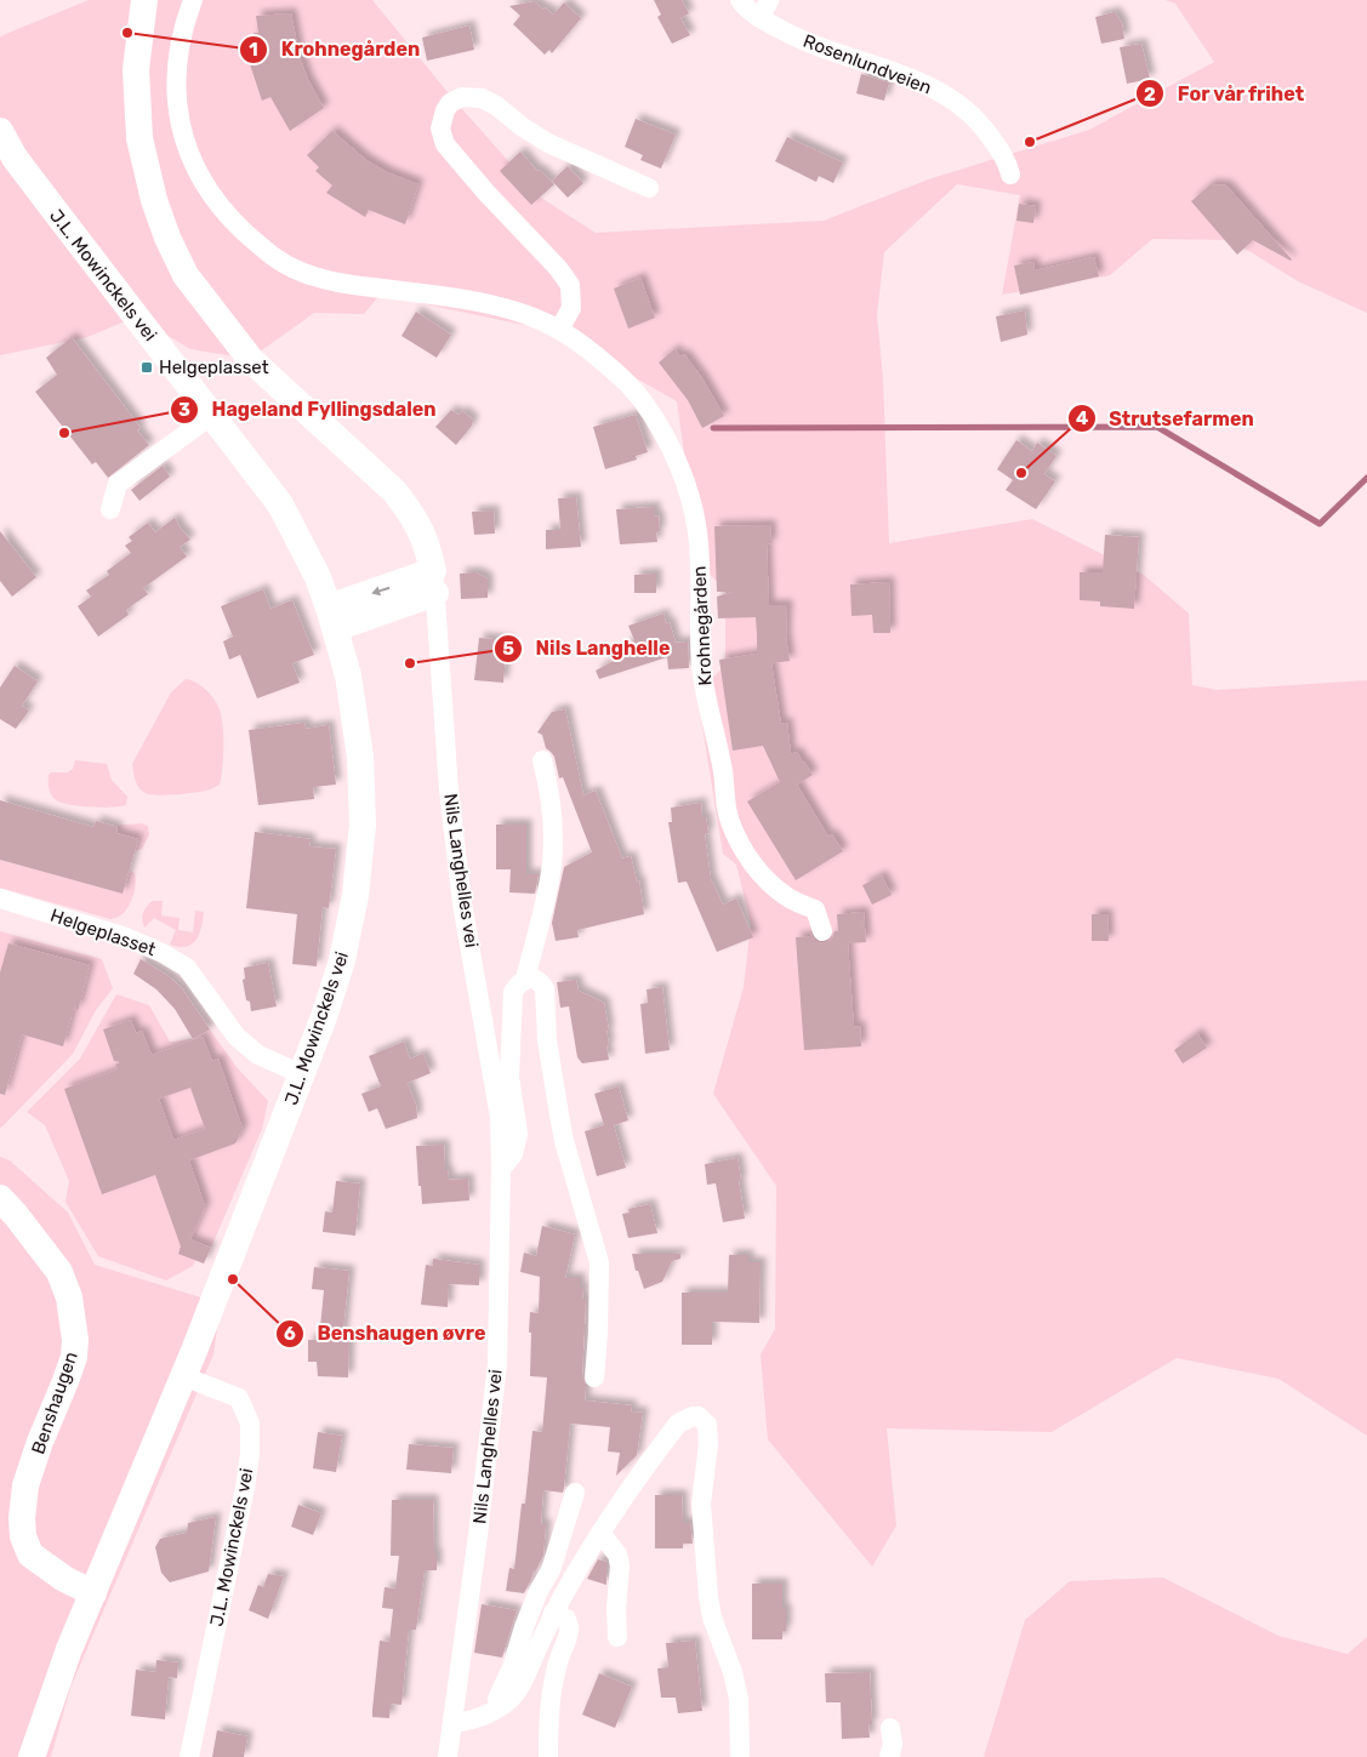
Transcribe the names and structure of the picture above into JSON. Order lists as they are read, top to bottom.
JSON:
{
  "streets": {
    "main road": ["J.L. Mowinckels vei", "Benshaugen"],
    "street": [
      "Rosenlundveien",
      "Krohnegården",
      "Nils Langhelles vei",
      "Helgeplasset"
    ]
  },
  "crossings": [
    ["J.L. Mowinckels vei", "Helgeplasset"],
    ["J.L. Mowinckels vei", "Benshaugen"]
  ],
  "places": {
    "other": [
      "Krohnegården",
      "For vår frihet",
      "Hageland Fyllingsdalen",
      "Strutsefarmen",
      "Nils Langhelle",
      "Benshaugen øvre"
    ],
    "transit": ["Helgeplasset"]
  }
}
